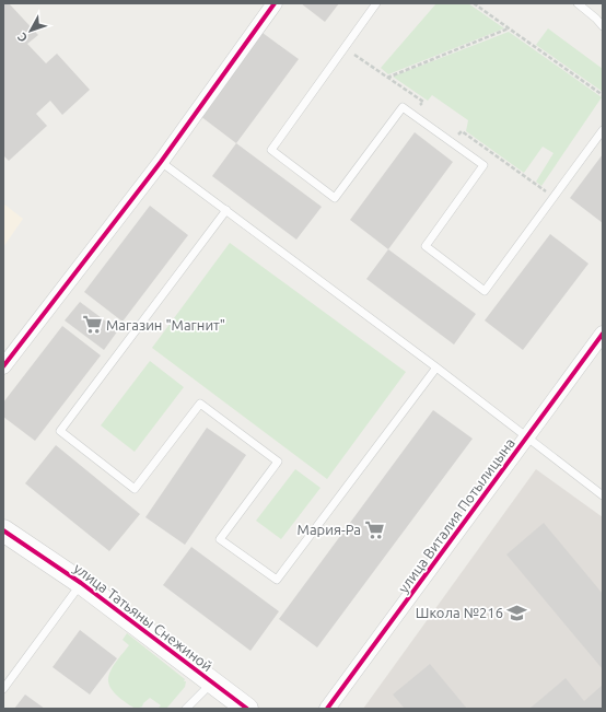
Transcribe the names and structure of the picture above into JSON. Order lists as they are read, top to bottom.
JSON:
{
  "streets": {
    "street": ["улица Виталия Потылицына", "улица Татьяны Снежиной"]
  },
  "places": {
    "supermarket": ["Магазин \"Магнит\"", "Мария-Ра"],
    "school or university": ["Школа №216"]
  },
  "north": "bottom left"
}
